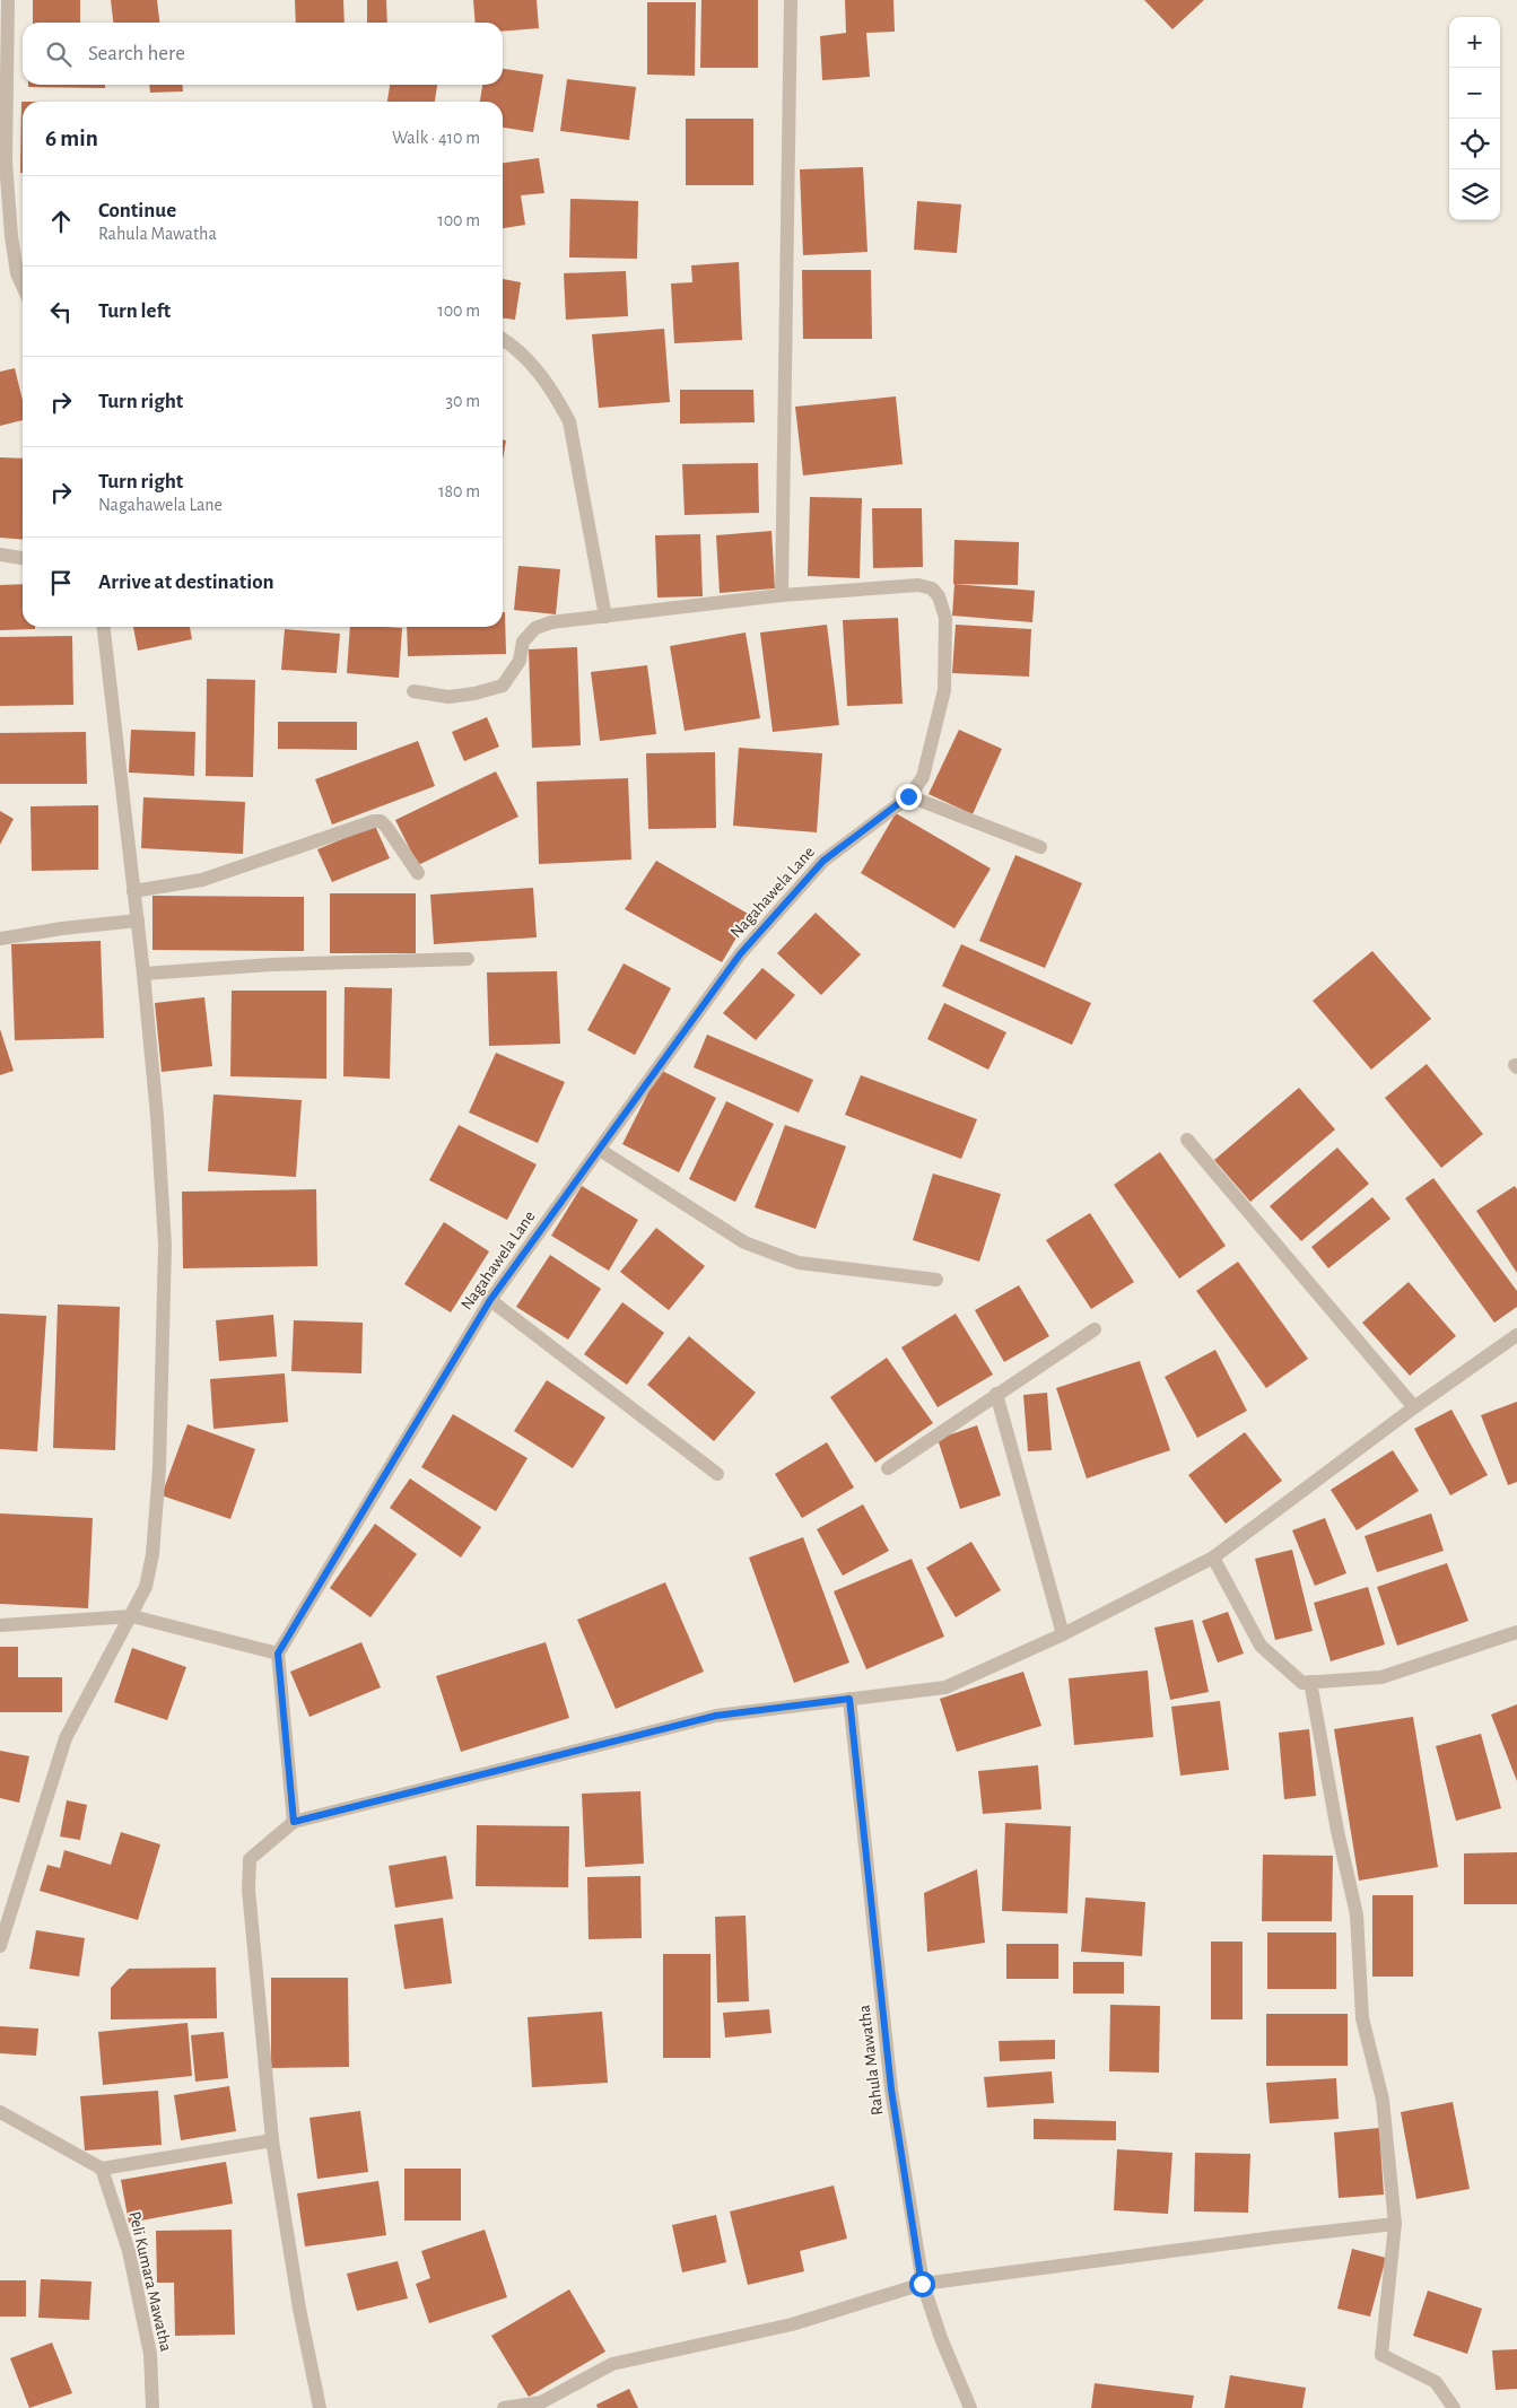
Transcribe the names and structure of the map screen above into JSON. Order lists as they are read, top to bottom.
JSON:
{
  "streets": {
    "street": ["Nagahawela Lane", "Rahula Mawatha", "Peli Kumara Mawatha"]
  },
  "page": {
    "map_buttons": ["+", "−"],
    "search": "Search here",
    "heading": ["6 min", "Walk · 410 m"],
    "list": [
      ["Continue", "Rahula Mawatha", "100 m"],
      ["Turn left", "100 m"],
      ["Turn right", "30 m"],
      ["Turn right", "Nagahawela Lane", "180 m"],
      "Arrive at destination"
    ]
  }
}
